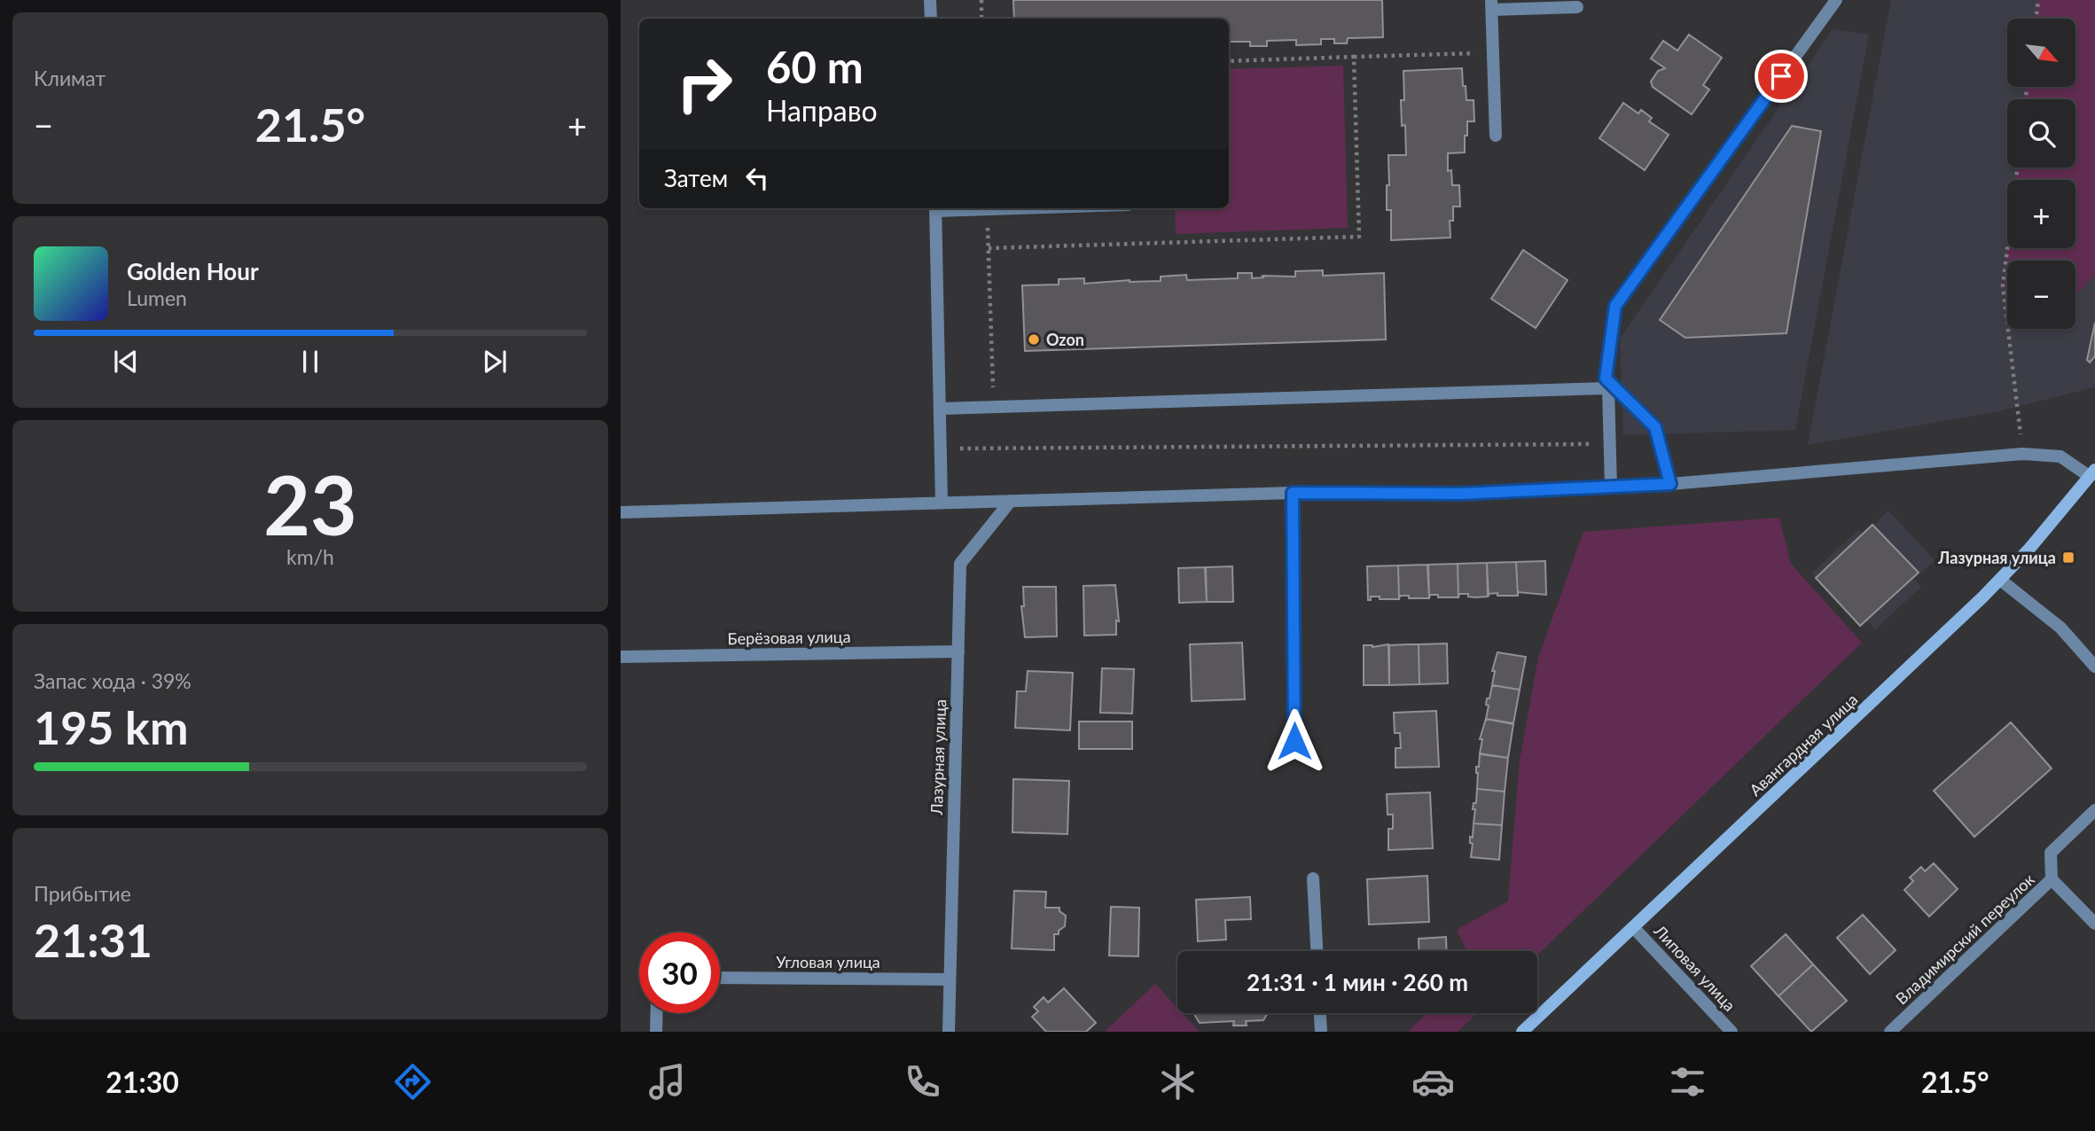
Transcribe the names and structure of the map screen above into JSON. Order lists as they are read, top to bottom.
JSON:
{
  "streets": {
    "main road": ["Авангардная улица"],
    "street": [
      "Берёзовая улица",
      "Лазурная улица",
      "Владимирский переулок",
      "Угловая улица",
      "Липовая улица"
    ]
  },
  "crossings": [
    ["Берёзовая улица", "Лазурная улица"],
    ["Авангардная улица", "Липовая улица"],
    ["Лазурная улица", "Угловая улица"]
  ],
  "places": {
    "other": ["Ozon"],
    "transit": ["Лазурная улица"]
  },
  "north": "bottom right",
  "page": {
    "tile": [
      "Климат",
      ["23", "km/h"],
      ["Запас хода · 39%", "195 km"],
      ["Прибытие", "21:31"]
    ],
    "map_buttons": ["+", "−"],
    "turn": ["60 m", "Направо"],
    "heat": ["−", "21.5°", "+"],
    "then": "Затем",
    "song": ["Golden Hour", "Lumen"],
    "limit": "30",
    "trip": "21:31 · 1 мин · 260 m",
    "tabs": ["21:30", "21.5°"]
  }
}
